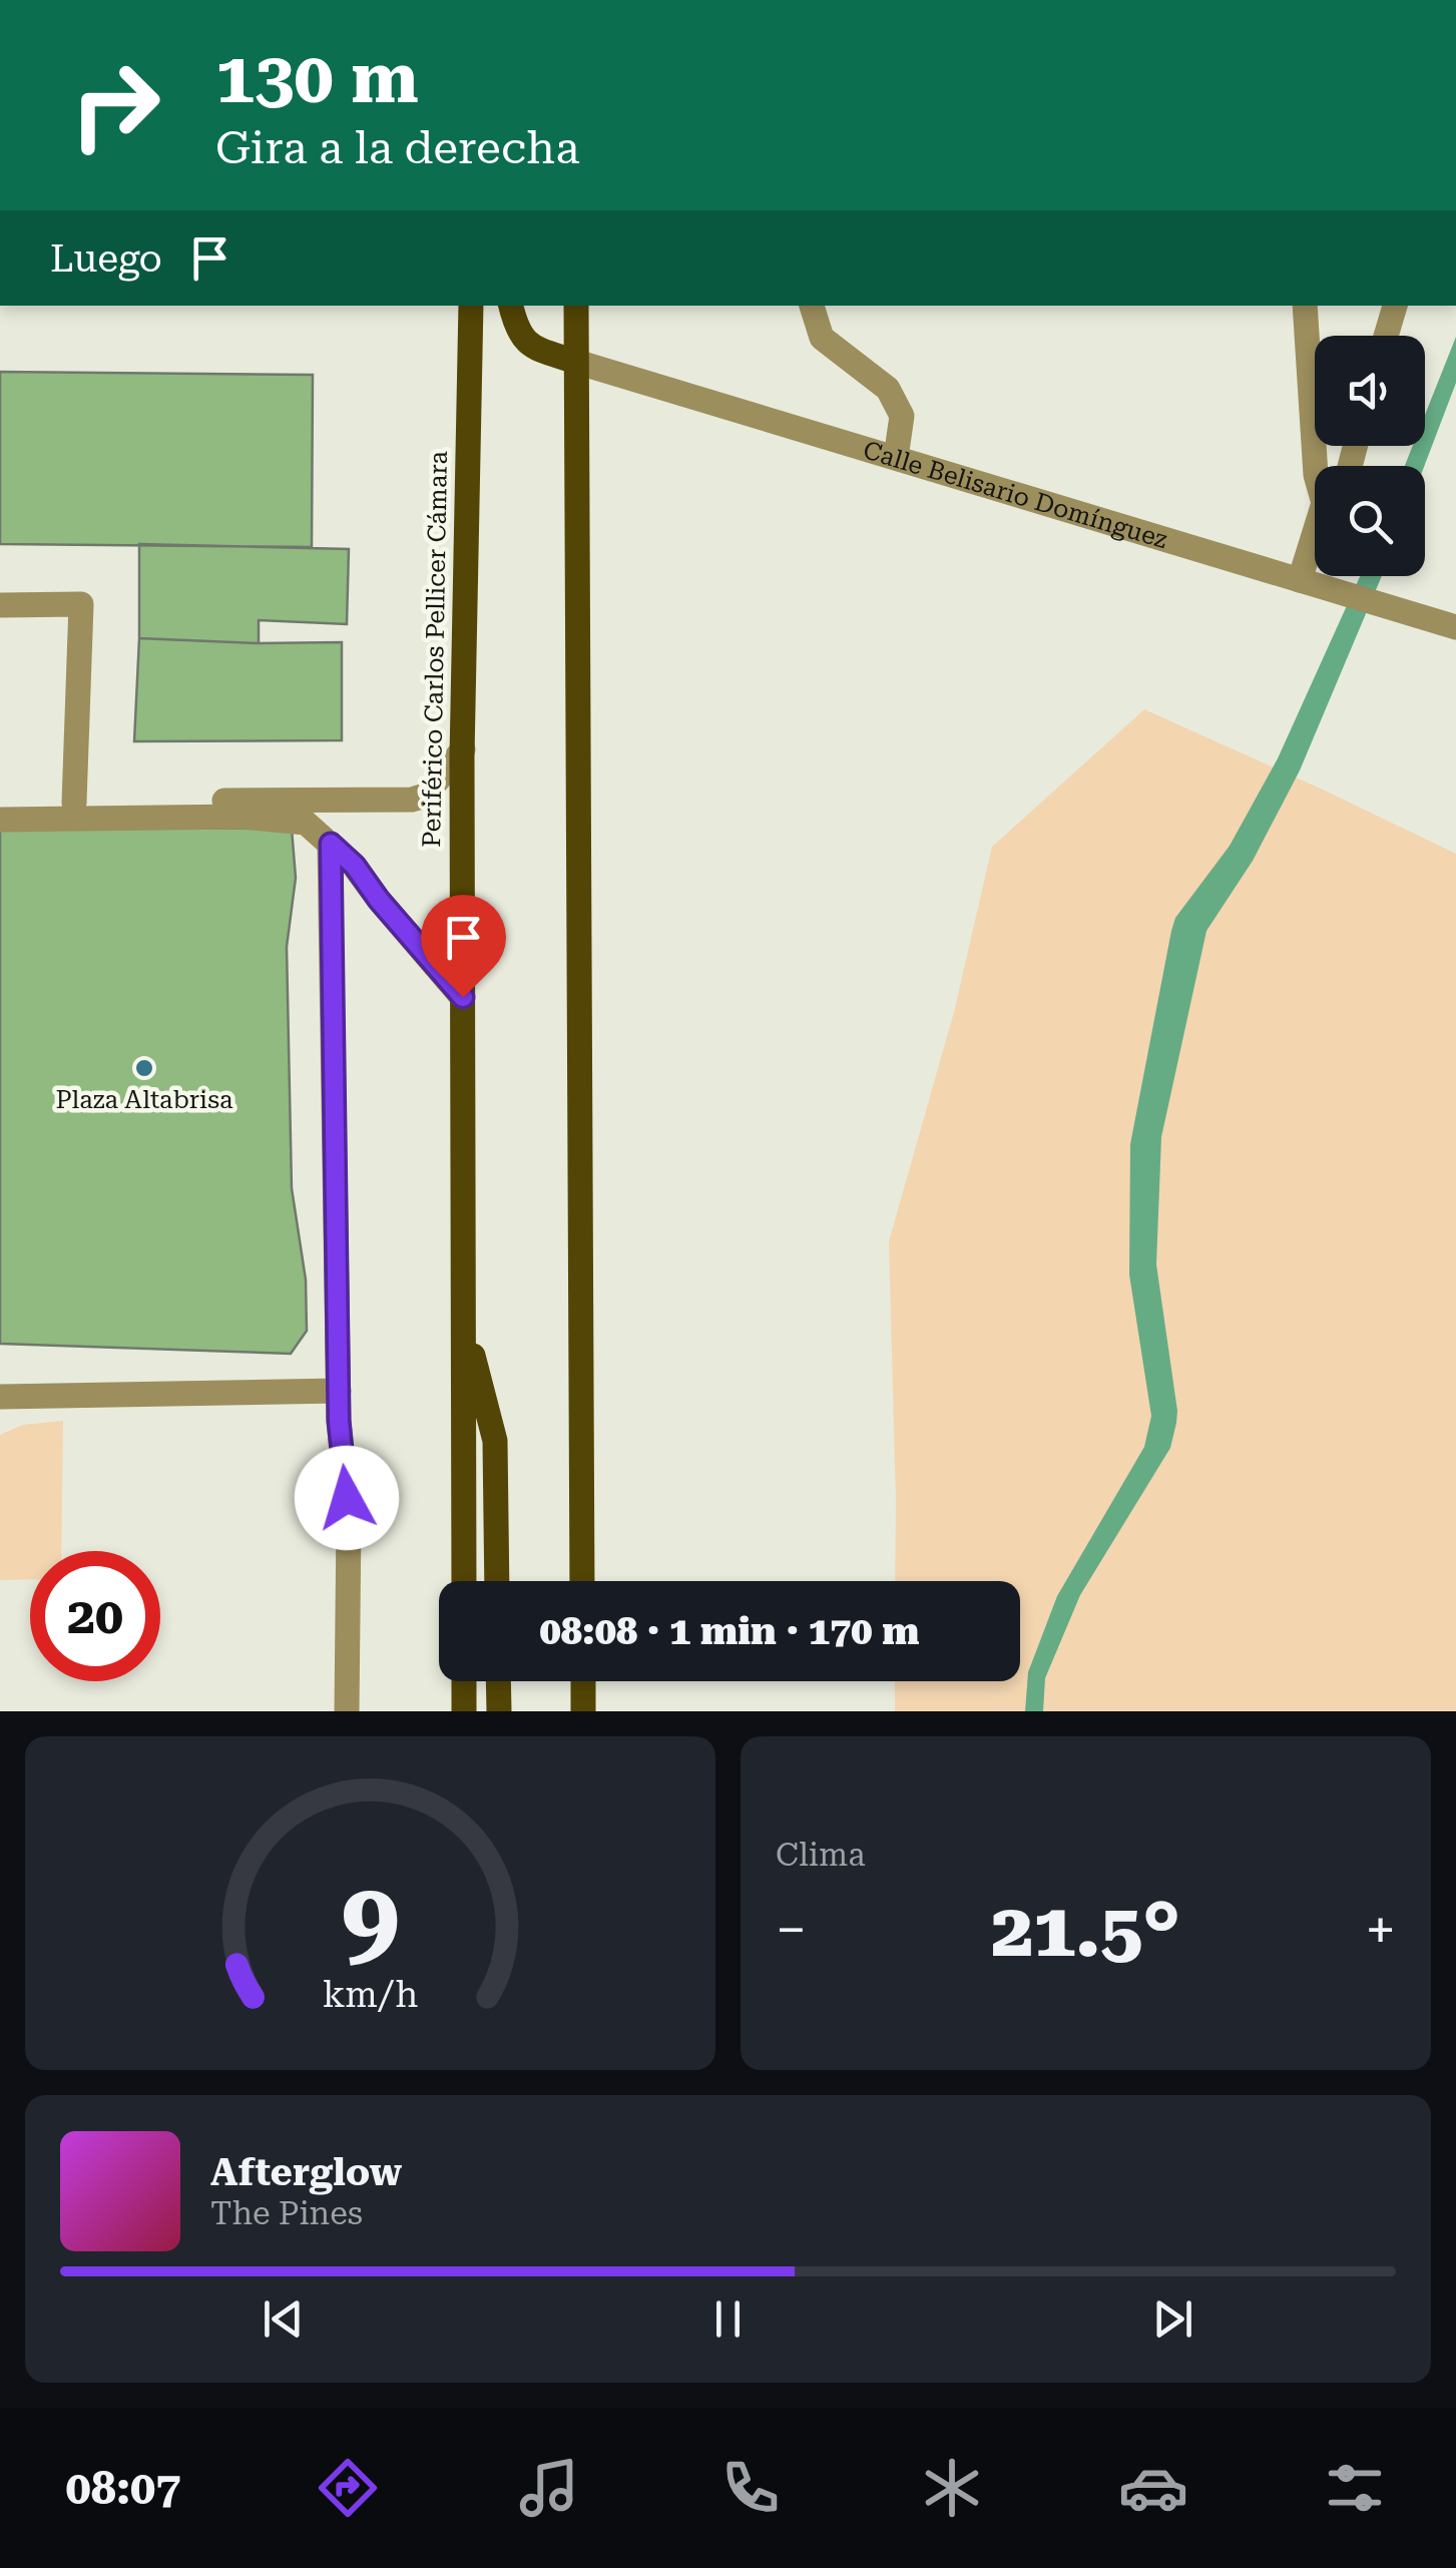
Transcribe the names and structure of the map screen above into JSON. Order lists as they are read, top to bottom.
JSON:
{
  "streets": {
    "main road": ["Periférico Carlos Pellicer Cámara"],
    "street": ["Calle Belisario Domínguez"]
  },
  "places": ["Plaza Altabrisa"],
  "page": {
    "turn": ["130 m", "Gira a la derecha"],
    "then": "Luego",
    "limit": "20",
    "trip": "08:08 · 1 min · 170 m",
    "tile": "Clima",
    "heat": ["−", "21.5°", "+"],
    "song": ["Afterglow", "The Pines"],
    "tabs": "08:07",
    "gauge": ["9", "km/h"]
  }
}
